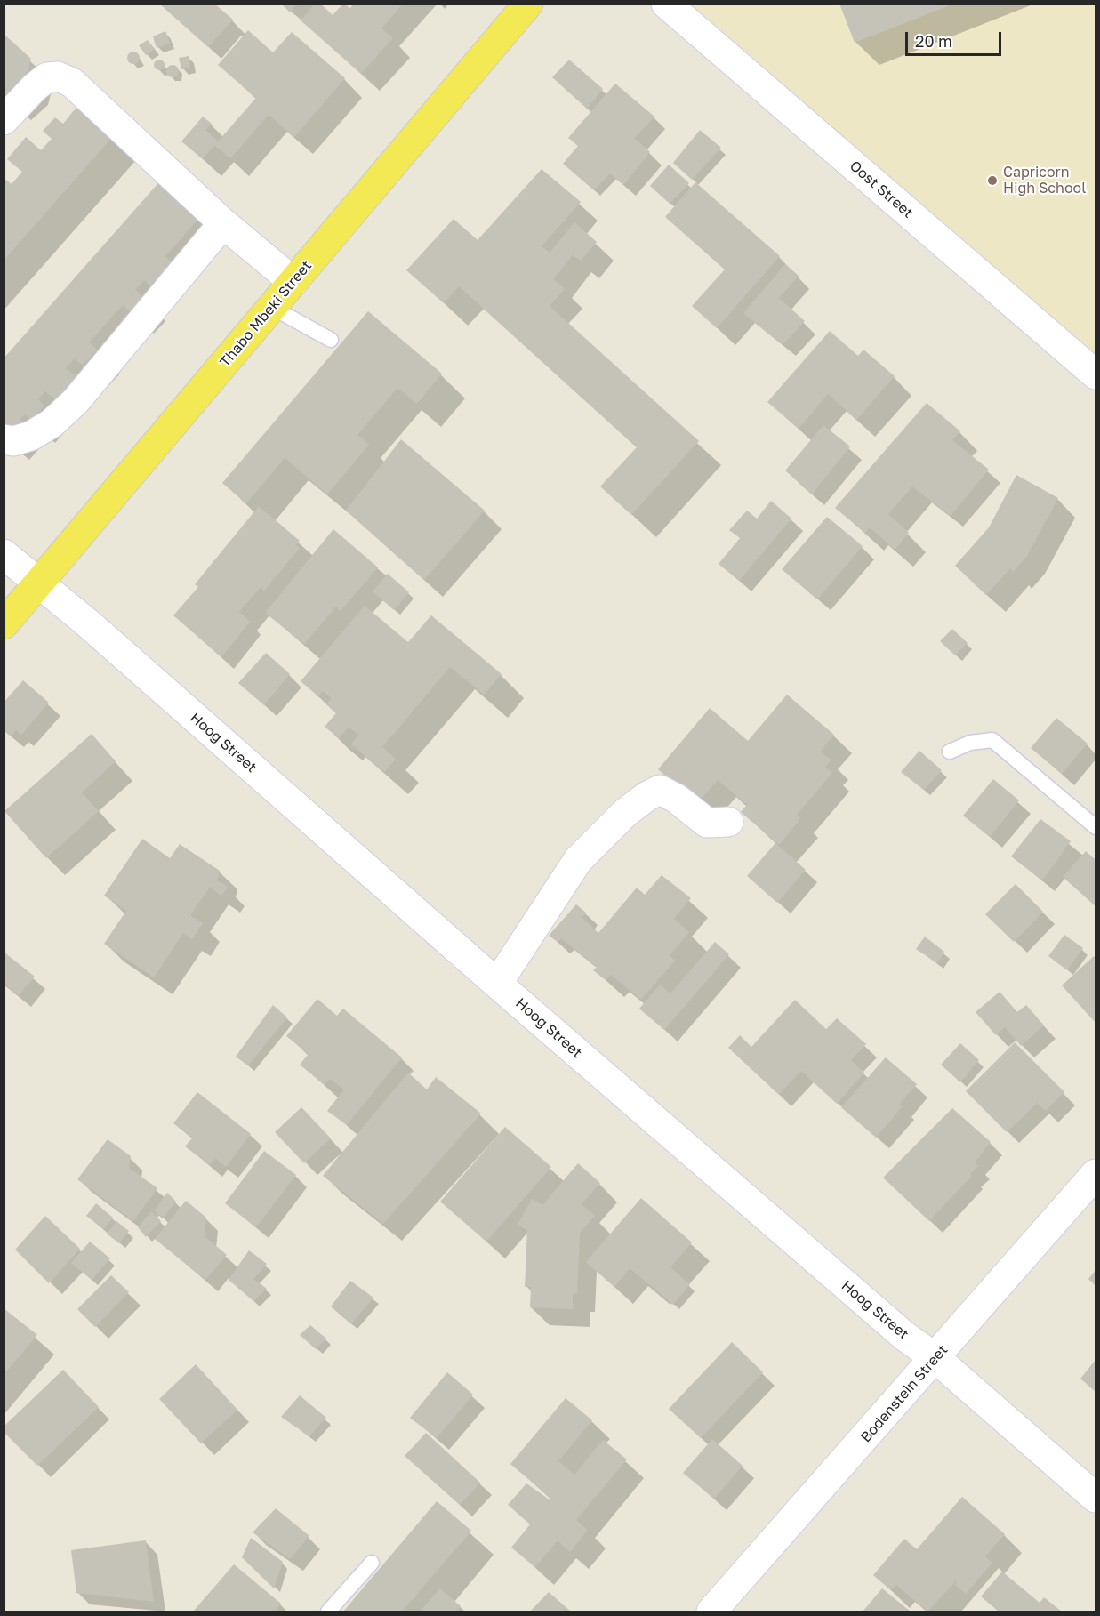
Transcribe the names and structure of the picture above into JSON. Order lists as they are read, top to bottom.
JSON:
{
  "streets": {
    "main road": ["Thabo Mbeki Street"],
    "street": ["Oost Street", "Hoog Street", "Bodenstein Street"]
  },
  "crossings": [
    ["Thabo Mbeki Street", "Hoog Street"],
    ["Hoog Street", "Bodenstein Street"]
  ],
  "places": ["Capricorn High School"],
  "scale_bar": "20 m"
}
